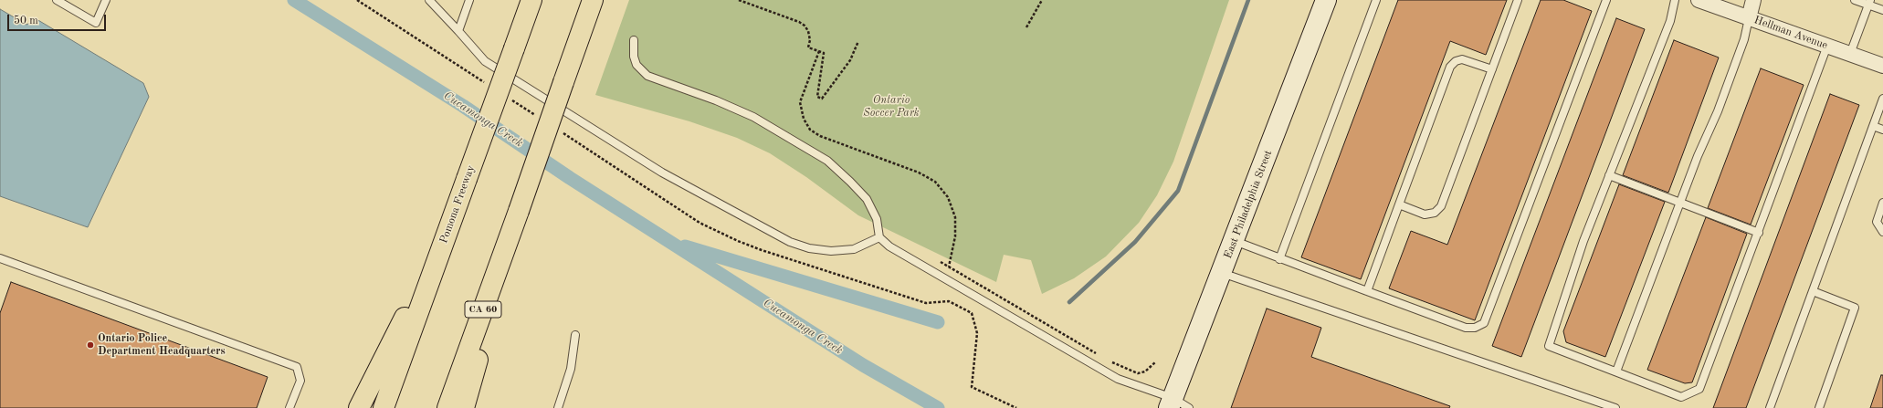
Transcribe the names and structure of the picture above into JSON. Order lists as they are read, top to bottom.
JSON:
{
  "streets": {
    "highway": ["Pomona Freeway", "CA 60"],
    "street": ["Hellman Avenue", "East Philadelphia Street"]
  },
  "water": ["Cucamonga Creek"],
  "parks": ["Ontario Soccer Park"],
  "places": ["Ontario Police Department Headquarters"],
  "scale_bar": "50 m"
}
